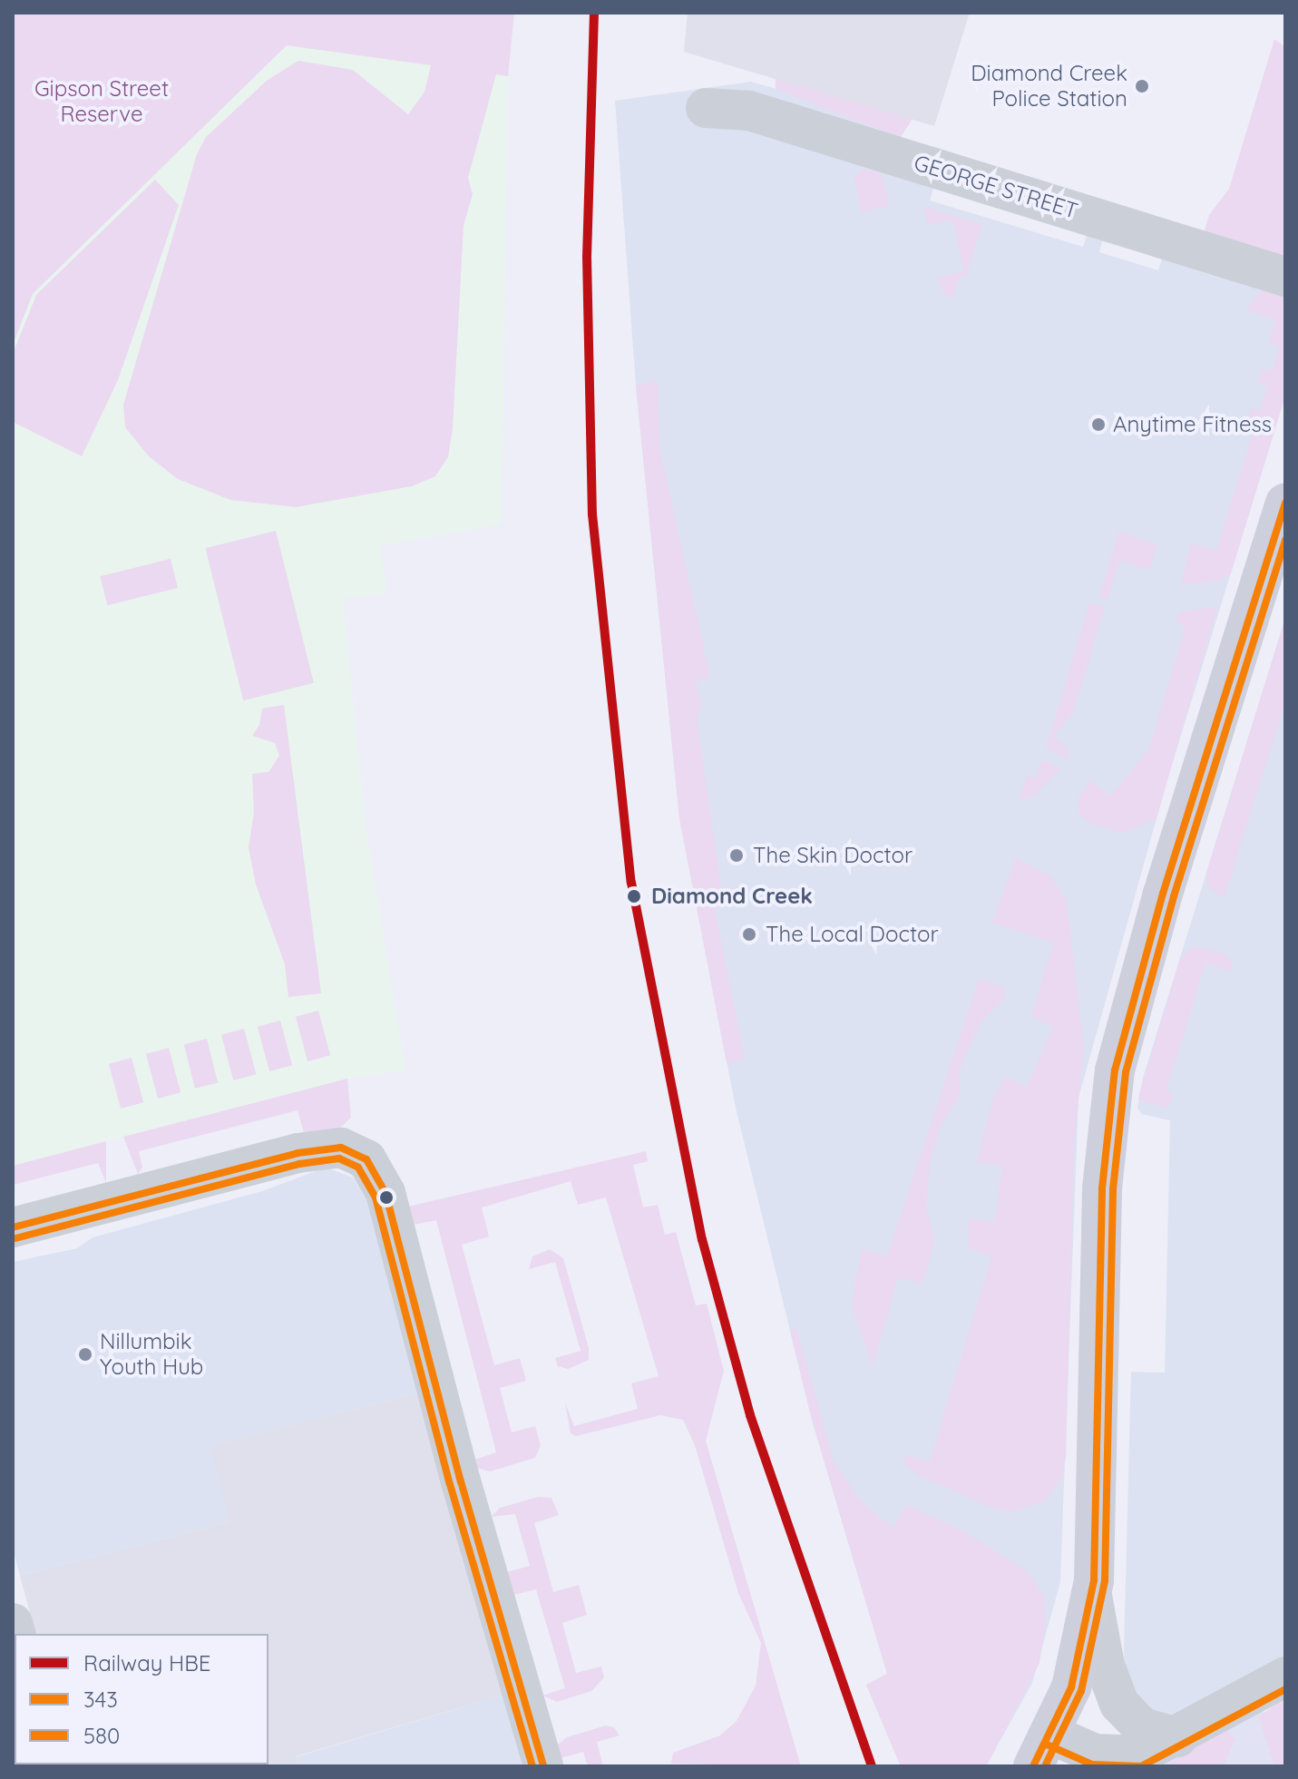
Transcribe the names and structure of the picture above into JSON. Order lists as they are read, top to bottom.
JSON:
{
  "streets": {
    "street": ["GEORGE STREET"]
  },
  "parks": ["Gipson Street Reserve"],
  "places": [
    "Diamond Creek Police Station",
    "Anytime Fitness",
    "The Skin Doctor",
    "Diamond Creek",
    "The Local Doctor",
    "Nillumbik Youth Hub"
  ],
  "lines": ["rail line HBE", "transit line 343", "transit line 580"],
  "legend": ["Railway HBE", "343", "580"]
}
